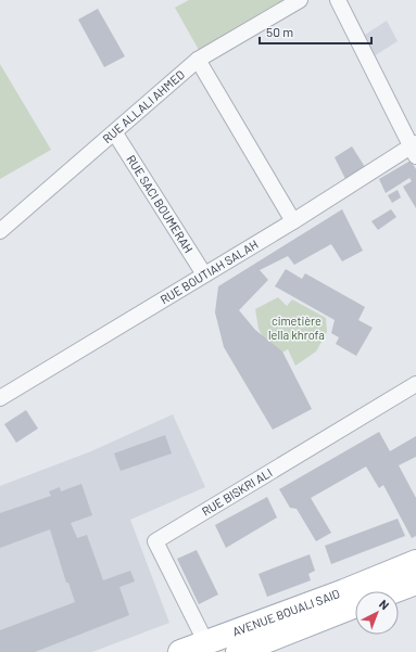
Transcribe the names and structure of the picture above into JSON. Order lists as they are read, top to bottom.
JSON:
{
  "streets": {
    "main road": ["AVENUE BOUALI SAID"],
    "street": [
      "RUE ALLALI AHMED",
      "RUE SACI BOUMERAH",
      "RUE BOUTIAH SALAH",
      "RUE BISKRI ALI"
    ]
  },
  "crossings": [
    ["RUE ALLALI AHMED", "RUE SACI BOUMERAH"],
    ["RUE SACI BOUMERAH", "RUE BOUTIAH SALAH"],
    ["RUE BISKRI ALI", "AVENUE BOUALI SAID"]
  ],
  "parks": ["cimetière lella khrofa"],
  "scale_bar": "50 m",
  "north": "top right"
}
